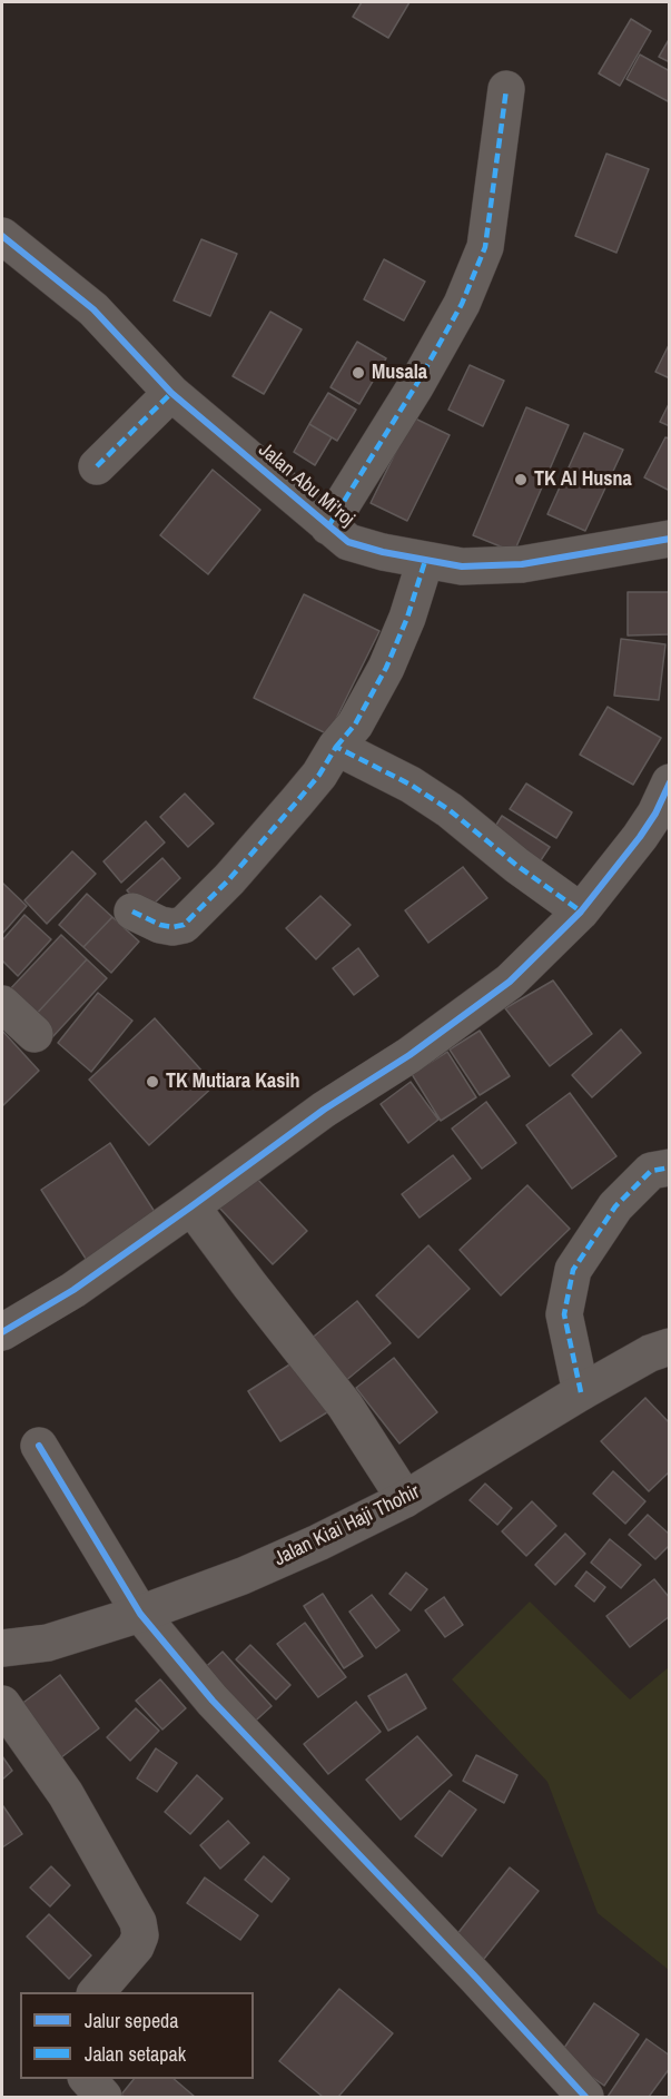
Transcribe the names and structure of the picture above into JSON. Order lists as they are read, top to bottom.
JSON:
{
  "streets": {
    "street": ["Jalan Abu Mi'roj", "Jalan Kiai Haji Thohir"]
  },
  "places": ["Musala", "TK Al Husna", "TK Mutiara Kasih"],
  "legend": ["Jalur sepeda", "Jalan setapak"]
}
